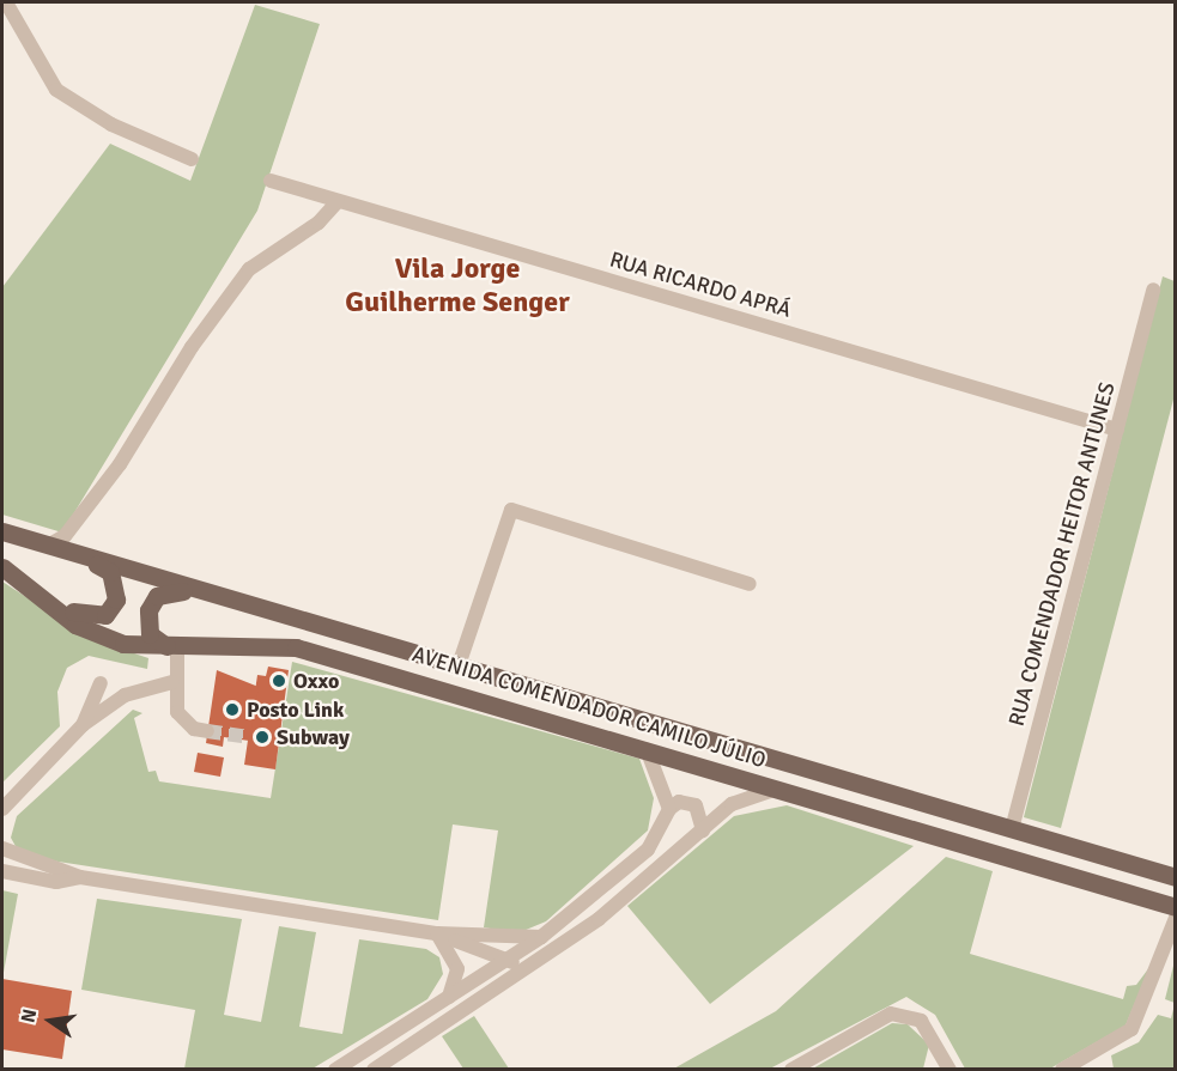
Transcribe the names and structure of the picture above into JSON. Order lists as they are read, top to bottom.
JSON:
{
  "streets": {
    "main road": ["AVENIDA COMENDADOR CAMILO JÚLIO"],
    "street": ["RUA RICARDO APRÁ", "RUA COMENDADOR HEITOR ANTUNES"]
  },
  "crossings": [
    ["RUA RICARDO APRÁ", "RUA COMENDADOR HEITOR ANTUNES"],
    ["RUA COMENDADOR HEITOR ANTUNES", "AVENIDA COMENDADOR CAMILO JÚLIO"]
  ],
  "districts": ["Vila Jorge Guilherme Senger"],
  "places": ["Oxxo", "Posto Link", "Subway"],
  "north": "left"
}
